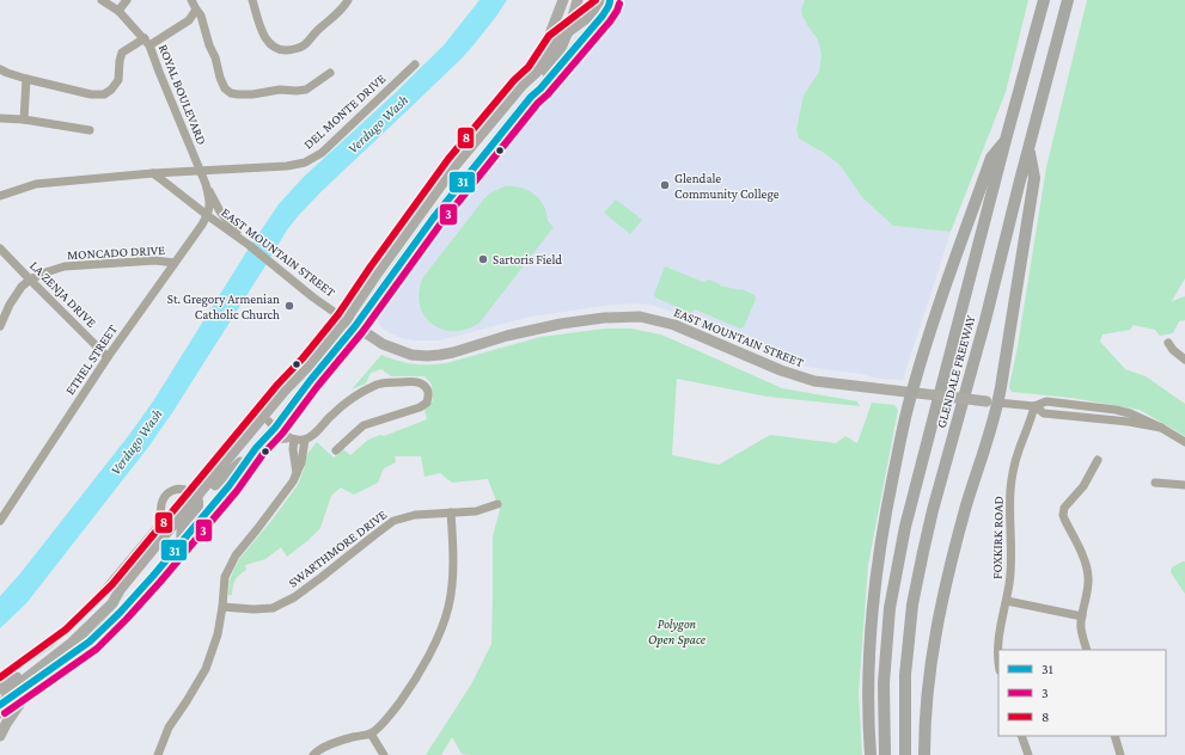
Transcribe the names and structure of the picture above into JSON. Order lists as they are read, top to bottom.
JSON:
{
  "streets": {
    "highway": ["GLENDALE FREEWAY"],
    "main road": ["EAST MOUNTAIN STREET"],
    "street": [
      "ROYAL BOULEVARD",
      "DEL MONTE DRIVE",
      "MONCADO DRIVE",
      "LA ZENJA DRIVE",
      "ETHEL STREET",
      "FOXKIRK ROAD",
      "SWARTHMORE DRIVE"
    ]
  },
  "crossings": [
    ["ROYAL BOULEVARD", "DEL MONTE DRIVE"],
    ["ROYAL BOULEVARD", "EAST MOUNTAIN STREET"],
    ["ROYAL BOULEVARD", "ETHEL STREET"],
    ["DEL MONTE DRIVE", "EAST MOUNTAIN STREET"],
    ["MONCADO DRIVE", "LA ZENJA DRIVE"],
    ["MONCADO DRIVE", "ETHEL STREET"],
    ["EAST MOUNTAIN STREET", "ETHEL STREET"],
    ["LA ZENJA DRIVE", "ETHEL STREET"]
  ],
  "water": ["Verdugo Wash"],
  "parks": ["Polygon Open Space"],
  "places": ["Glendale Community College", "Sartoris Field", "St. Gregory Armenian Catholic Church"],
  "lines": ["transit line 8", "transit line 31", "transit line 3"],
  "legend": ["31", "3", "8"]
}
